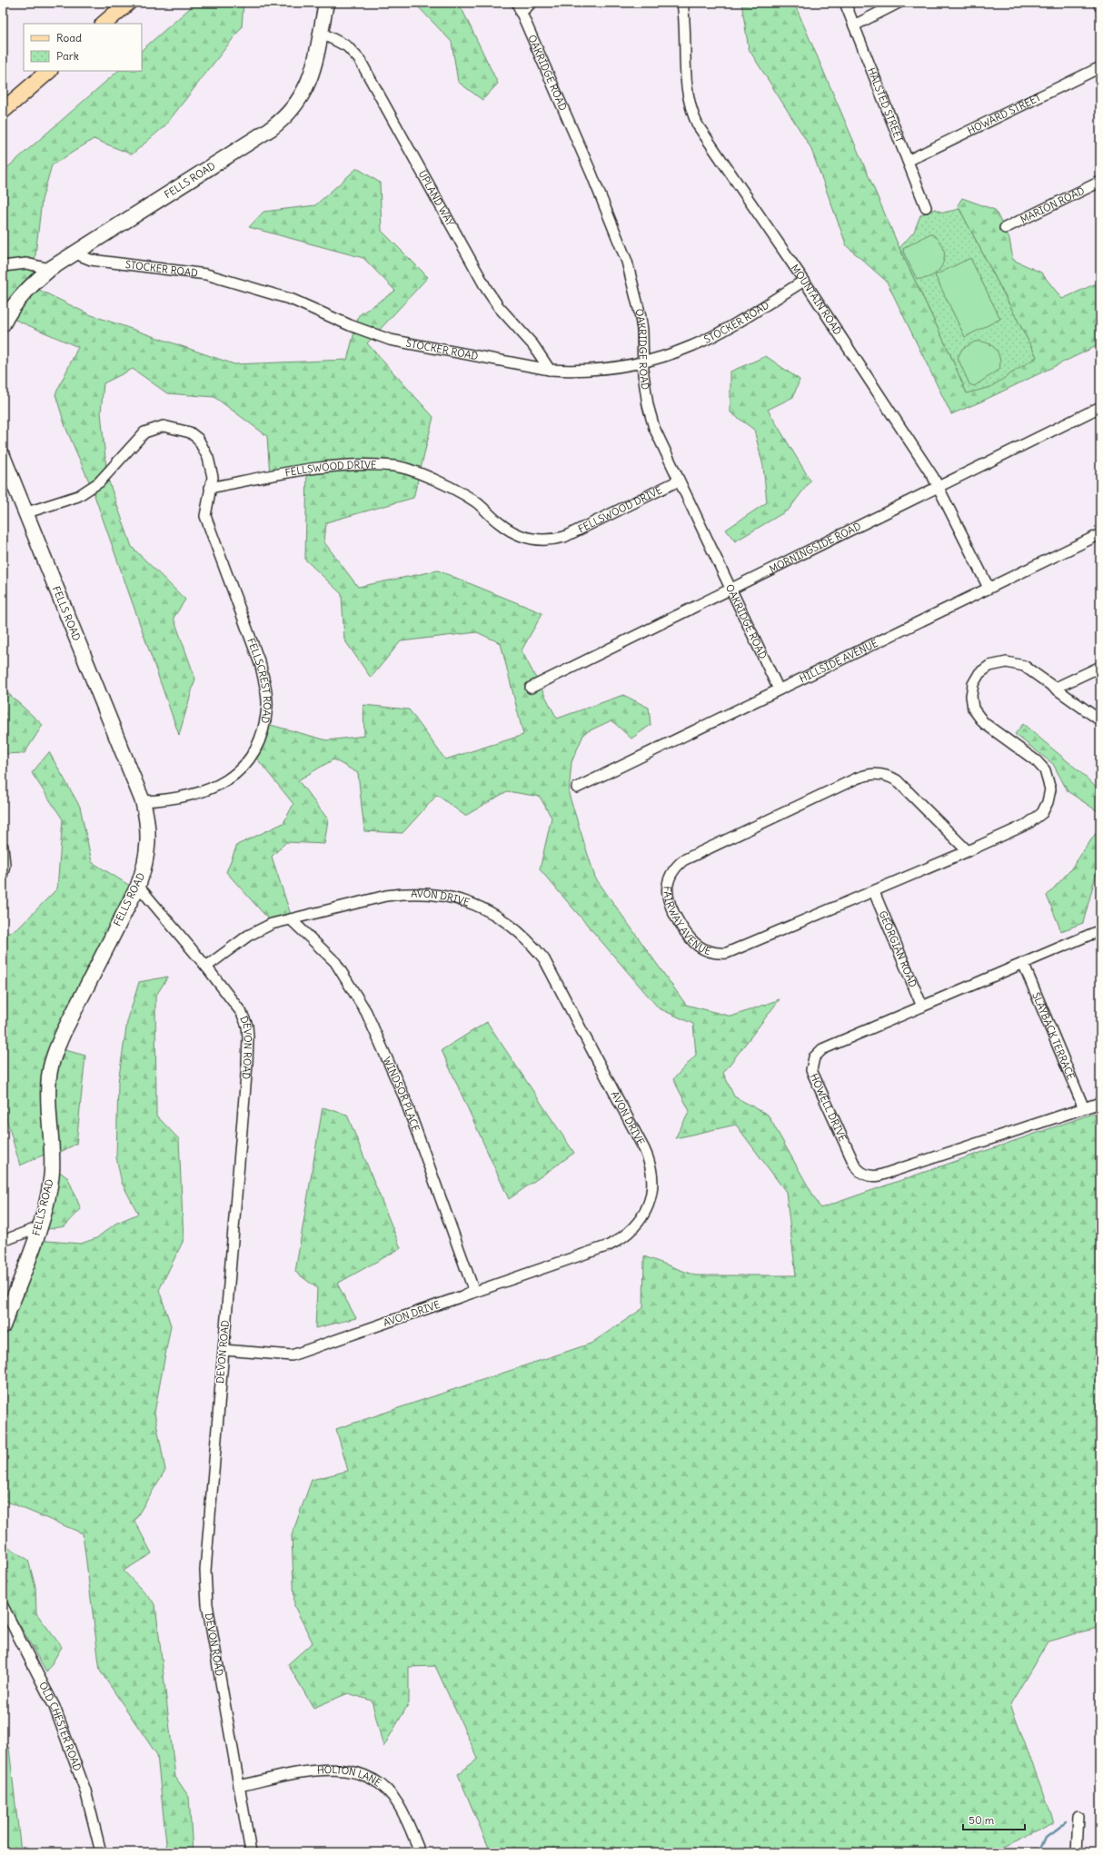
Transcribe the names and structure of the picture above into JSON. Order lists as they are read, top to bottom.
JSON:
{
  "streets": {
    "street": [
      "OAKRIDGE ROAD",
      "HALSTED STREET",
      "HOWARD STREET",
      "FELLS ROAD",
      "UPLAND WAY",
      "MARION ROAD",
      "STOCKER ROAD",
      "MOUNTAIN ROAD",
      "FELLSWOOD DRIVE",
      "MORNINGSIDE ROAD",
      "HILLSIDE AVENUE",
      "FELLSCREST ROAD",
      "AVON DRIVE",
      "FAIRWAY AVENUE",
      "GEORGIAN ROAD",
      "SLAYBACK TERRACE",
      "DEVON ROAD",
      "WINDSOR PLACE",
      "HOWELL DRIVE",
      "OLD CHESTER ROAD",
      "HOLTON LANE"
    ]
  },
  "crossings": [
    ["OAKRIDGE ROAD", "STOCKER ROAD"],
    ["OAKRIDGE ROAD", "FELLSWOOD DRIVE"],
    ["OAKRIDGE ROAD", "MORNINGSIDE ROAD"],
    ["OAKRIDGE ROAD", "HILLSIDE AVENUE"],
    ["HALSTED STREET", "HOWARD STREET"],
    ["FELLS ROAD", "UPLAND WAY"],
    ["FELLS ROAD", "STOCKER ROAD"],
    ["FELLS ROAD", "FELLSCREST ROAD"],
    ["FELLS ROAD", "DEVON ROAD"],
    ["UPLAND WAY", "STOCKER ROAD"],
    ["STOCKER ROAD", "MOUNTAIN ROAD"],
    ["MOUNTAIN ROAD", "MORNINGSIDE ROAD"],
    ["MOUNTAIN ROAD", "HILLSIDE AVENUE"],
    ["FELLSWOOD DRIVE", "FELLSCREST ROAD"],
    ["AVON DRIVE", "DEVON ROAD"],
    ["AVON DRIVE", "WINDSOR PLACE"],
    ["FAIRWAY AVENUE", "GEORGIAN ROAD"],
    ["GEORGIAN ROAD", "HOWELL DRIVE"],
    ["SLAYBACK TERRACE", "HOWELL DRIVE"],
    ["DEVON ROAD", "HOLTON LANE"]
  ],
  "legend": ["Road", "Park"],
  "scale_bar": "50 m"
}
